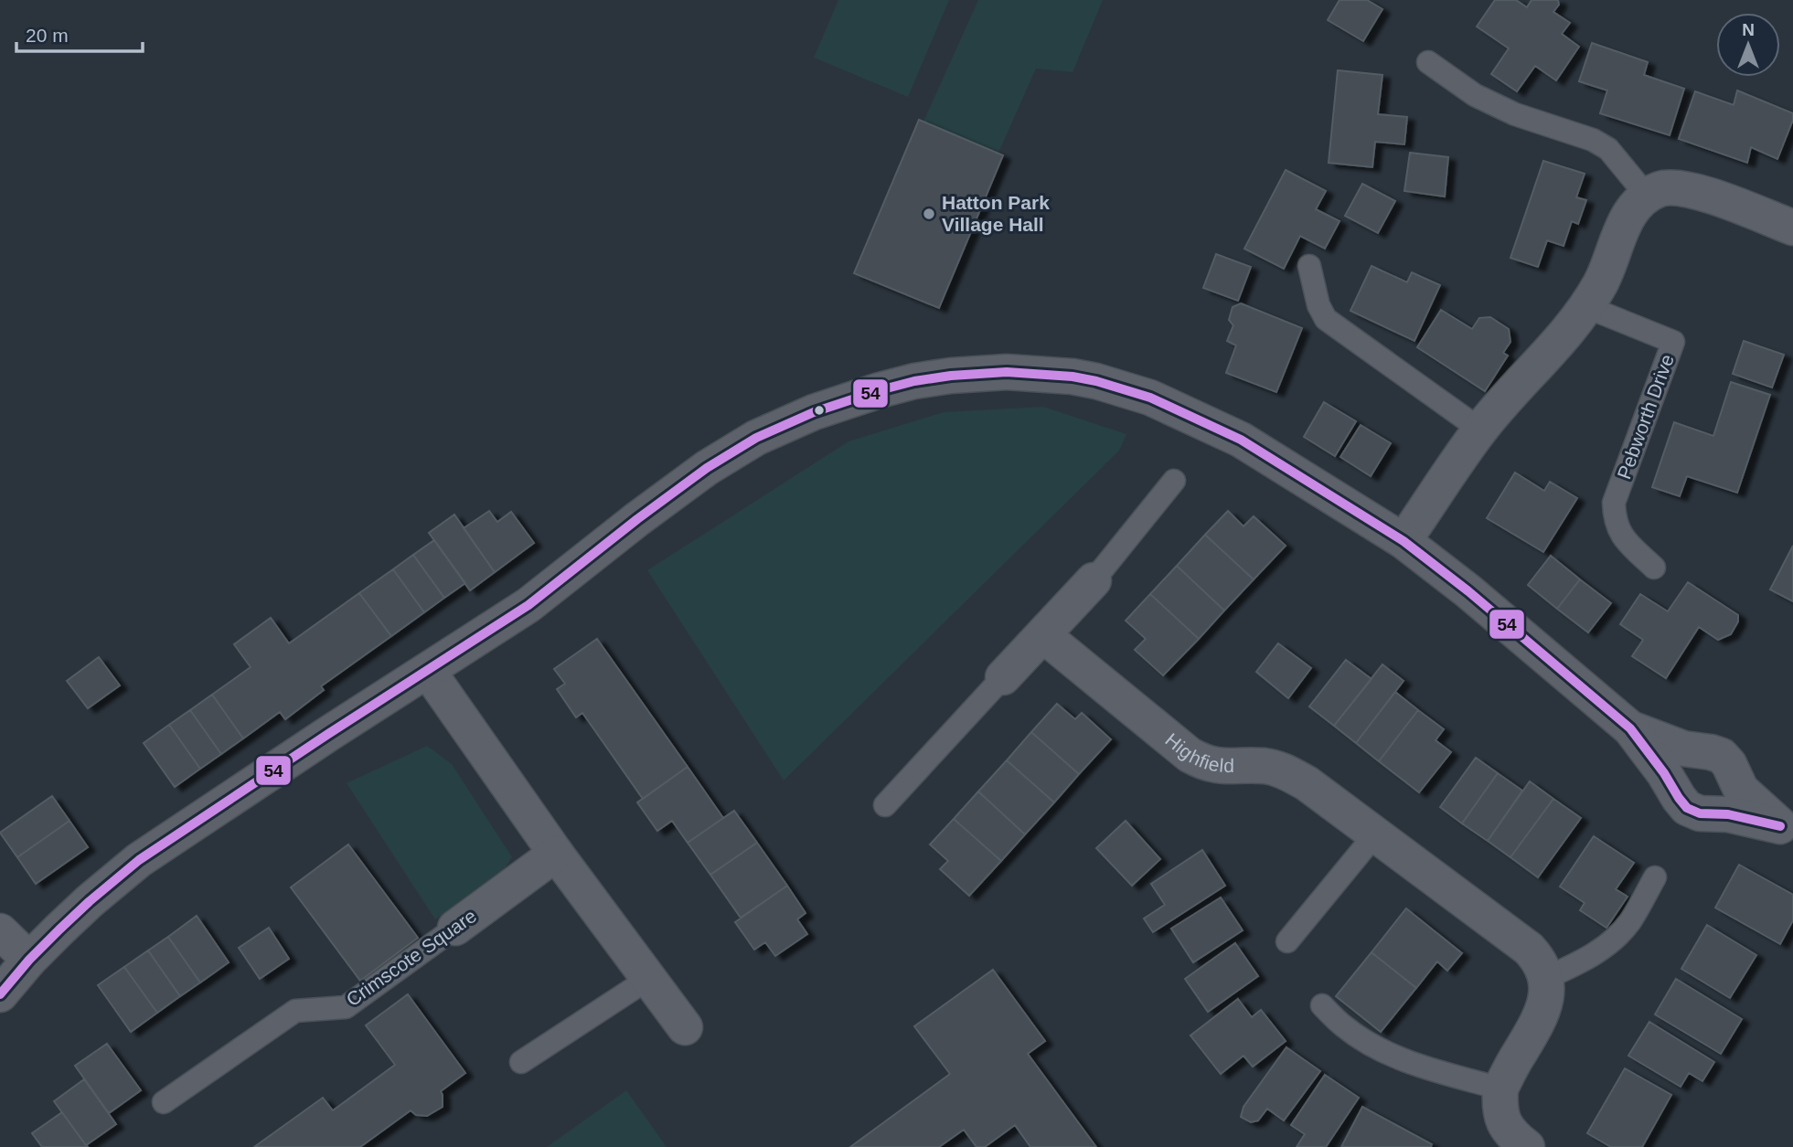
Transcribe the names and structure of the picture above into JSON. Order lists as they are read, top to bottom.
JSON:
{
  "streets": {
    "street": ["Highfield", "Crimscote Square"],
    "lane": ["Pebworth Drive"]
  },
  "places": ["Hatton Park Village Hall"],
  "lines": ["transit line 54"],
  "scale_bar": "20 m",
  "north": "top"
}
